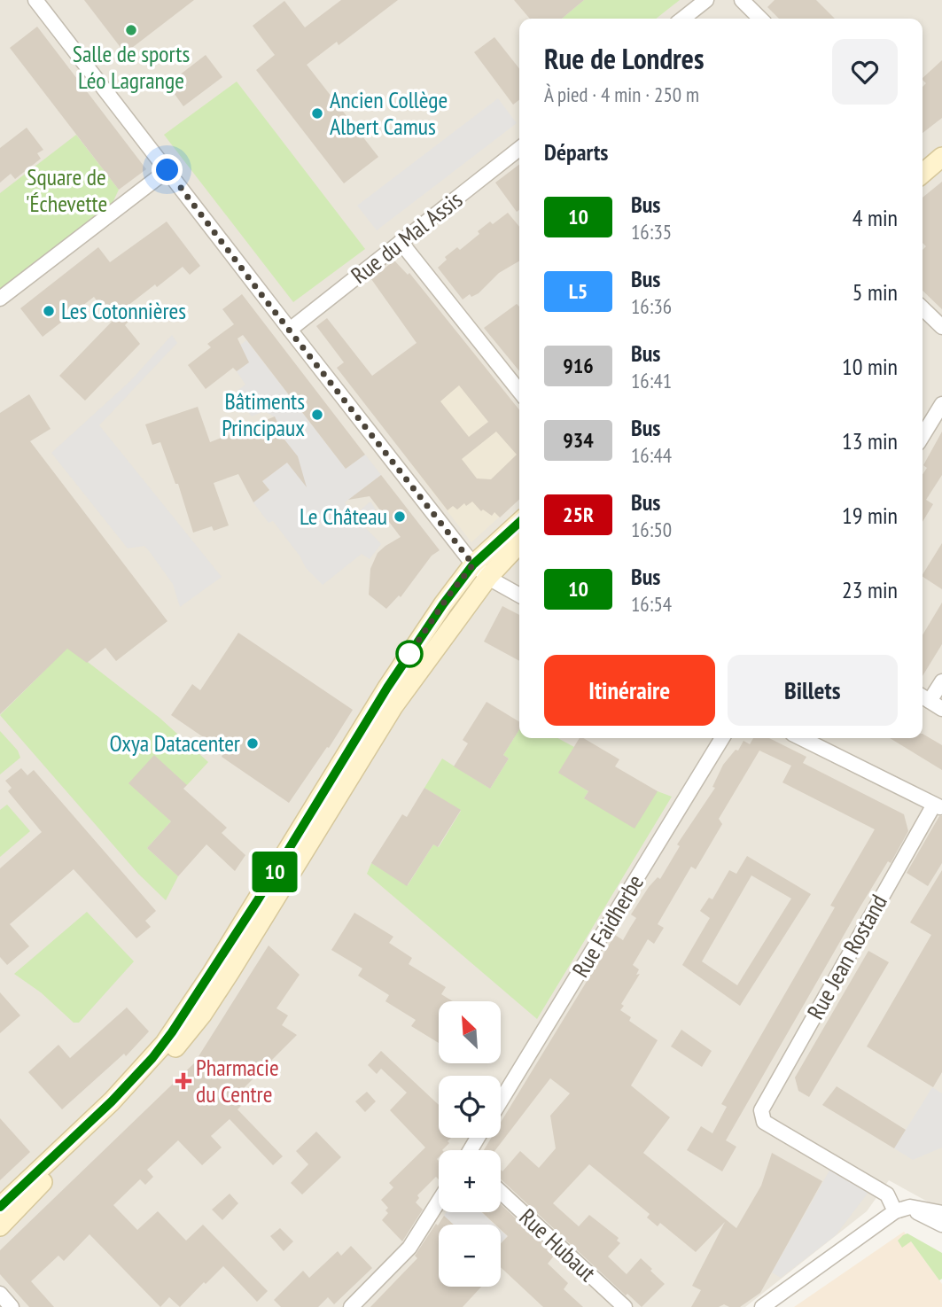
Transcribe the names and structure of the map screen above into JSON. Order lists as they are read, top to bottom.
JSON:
{
  "streets": {
    "street": [
      "Rue du Mal Assis",
      "Rue Faidherbe",
      "Rue Jean Rostand",
      "Rue Hubaut"
    ]
  },
  "parks": ["Square de 'Échevette"],
  "places": {
    "other": [
      "Salle de sports Léo Lagrange",
      "Ancien Collège Albert Camus",
      "Les Cotonnières",
      "Bâtiments Principaux",
      "Le Château",
      "Oxya Datacenter"
    ],
    "health": ["Pharmacie du Centre"]
  },
  "lines": ["bus line 10"],
  "north": "top left",
  "page": {
    "on_map": "10",
    "heading": [
      ["Rue de Londres", "À pied · 4 min · 250 m"],
      "Départs"
    ],
    "list": [
      {
        "mark": "10",
        "name": "Bus",
        "note": "16:35",
        "value": "4 min"
      },
      {
        "mark": "L5",
        "name": "Bus",
        "note": "16:36",
        "value": "5 min"
      },
      {
        "mark": "916",
        "name": "Bus",
        "note": "16:41",
        "value": "10 min"
      },
      {
        "mark": "934",
        "name": "Bus",
        "note": "16:44",
        "value": "13 min"
      },
      {
        "mark": "25R",
        "name": "Bus",
        "note": "16:50",
        "value": "19 min"
      },
      {
        "mark": "10",
        "name": "Bus",
        "note": "16:54",
        "value": "23 min"
      }
    ],
    "buttons": ["Itinéraire", "Billets"],
    "map_buttons": ["+", "−"]
  }
}
